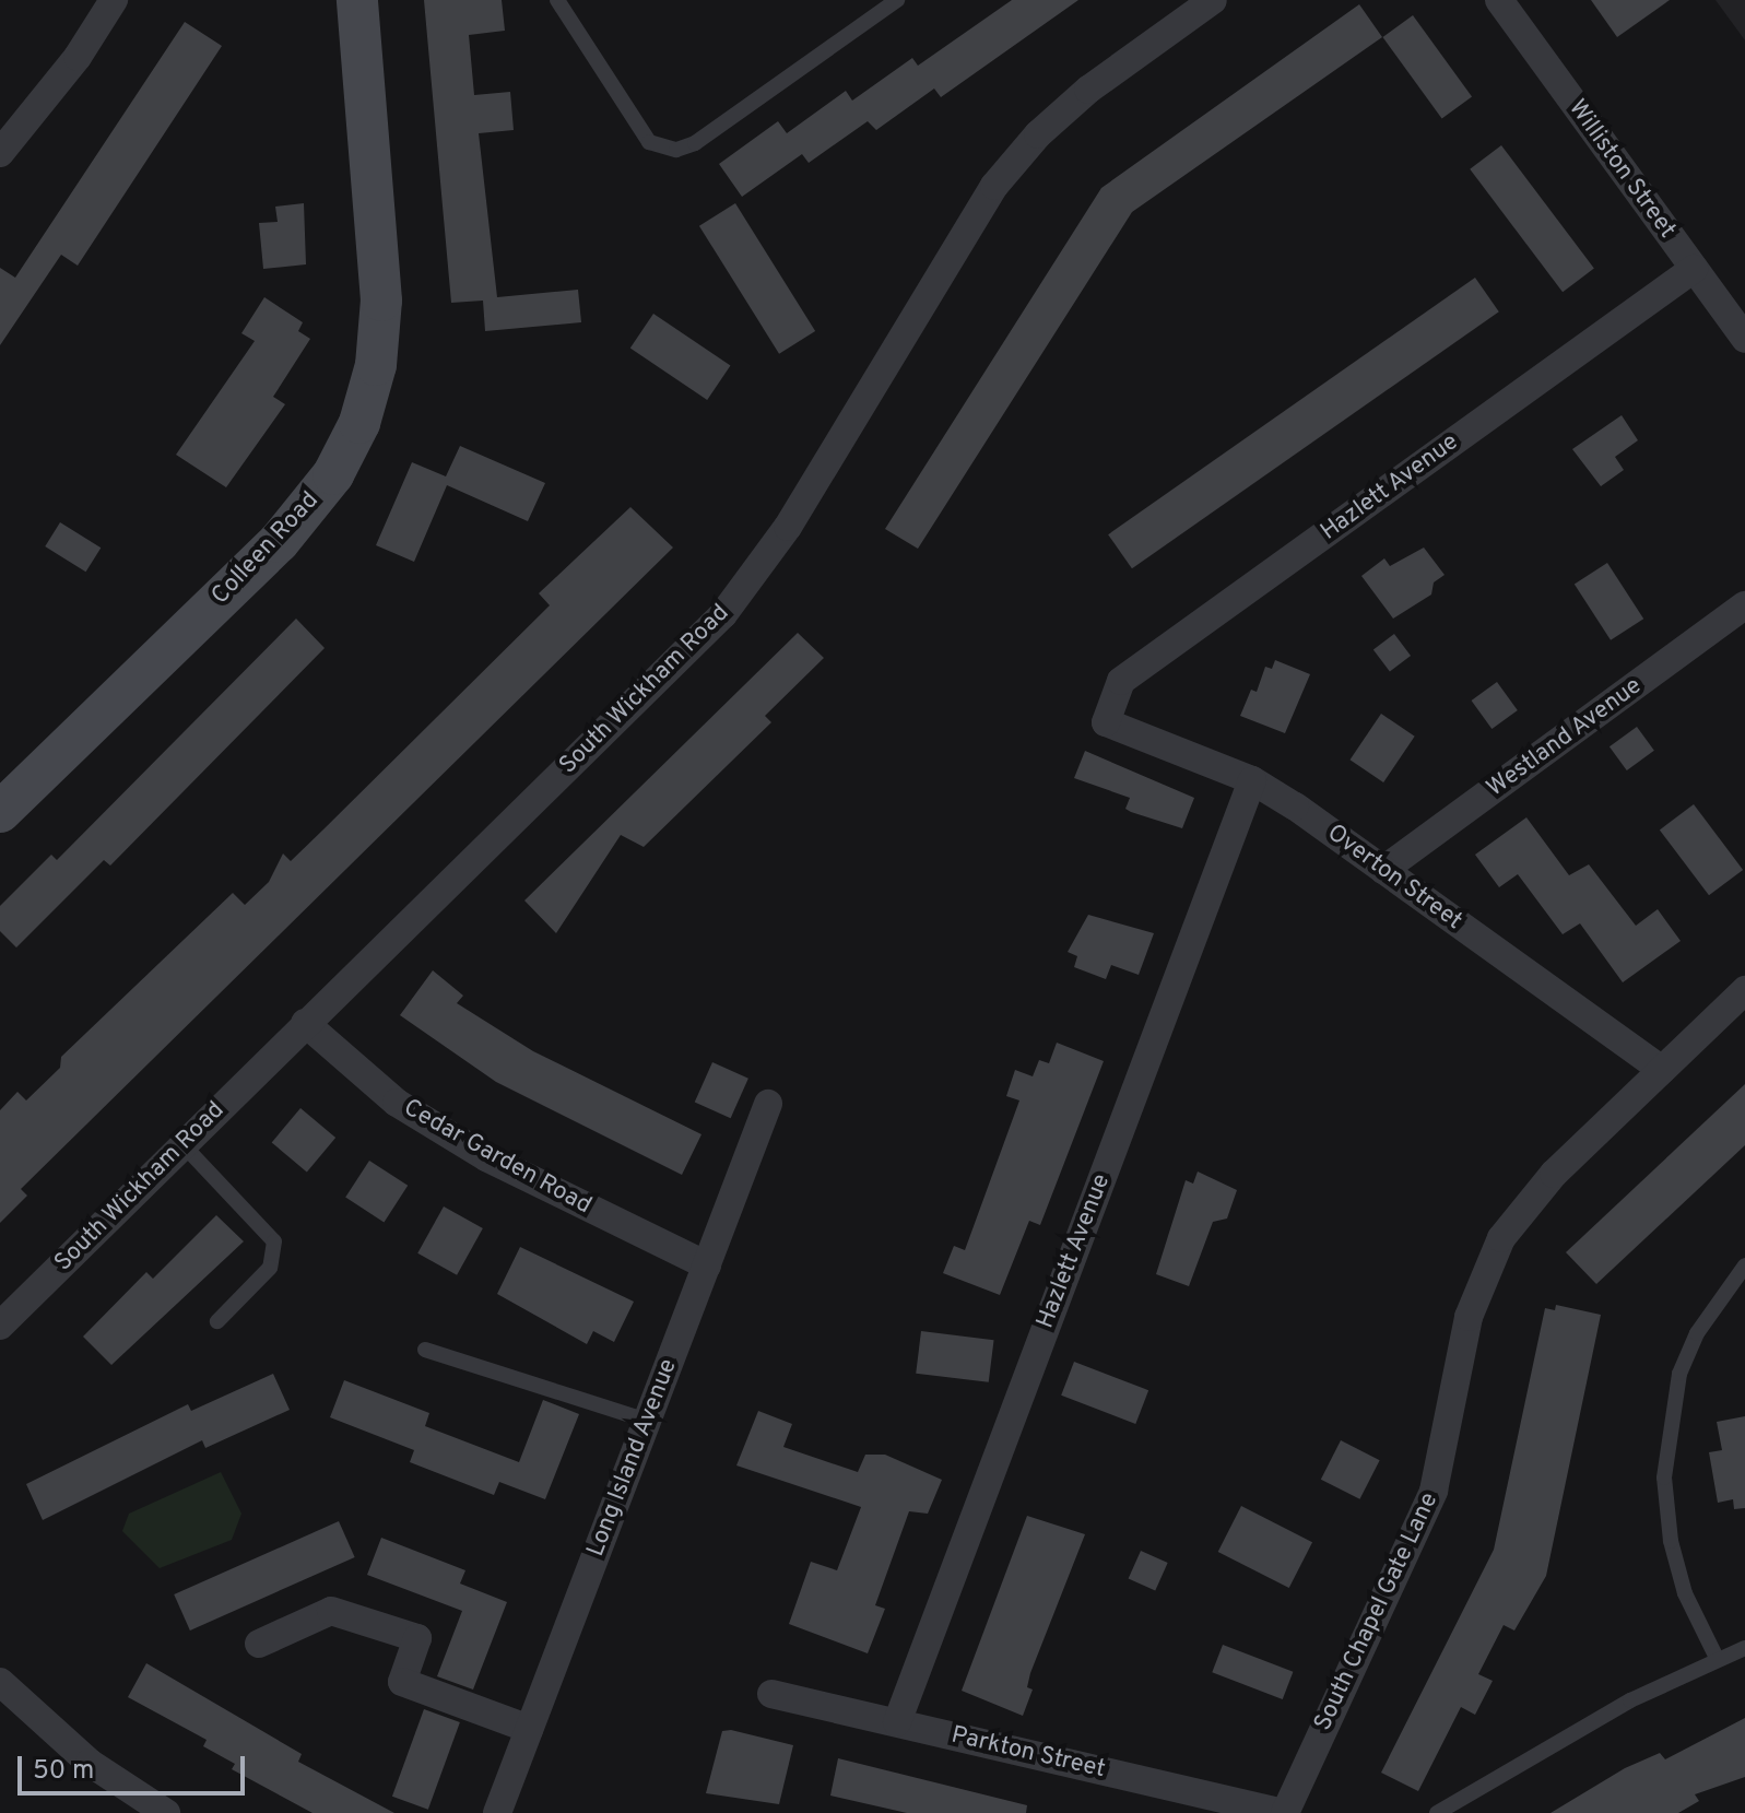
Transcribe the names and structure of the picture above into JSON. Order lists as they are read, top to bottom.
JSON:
{
  "streets": {
    "street": [
      "Williston Street",
      "Hazlett Avenue",
      "Colleen Road",
      "South Wickham Road",
      "Westland Avenue",
      "Overton Street",
      "Cedar Garden Road",
      "Long Island Avenue",
      "South Chapel Gate Lane",
      "Parkton Street"
    ]
  },
  "crossings": [
    ["Williston Street", "Hazlett Avenue"],
    ["Hazlett Avenue", "Overton Street"],
    ["Hazlett Avenue", "Parkton Street"],
    ["South Wickham Road", "Cedar Garden Road"],
    ["Westland Avenue", "Overton Street"],
    ["Overton Street", "South Chapel Gate Lane"],
    ["Cedar Garden Road", "Long Island Avenue"],
    ["South Chapel Gate Lane", "Parkton Street"]
  ],
  "scale_bar": "50 m"
}
